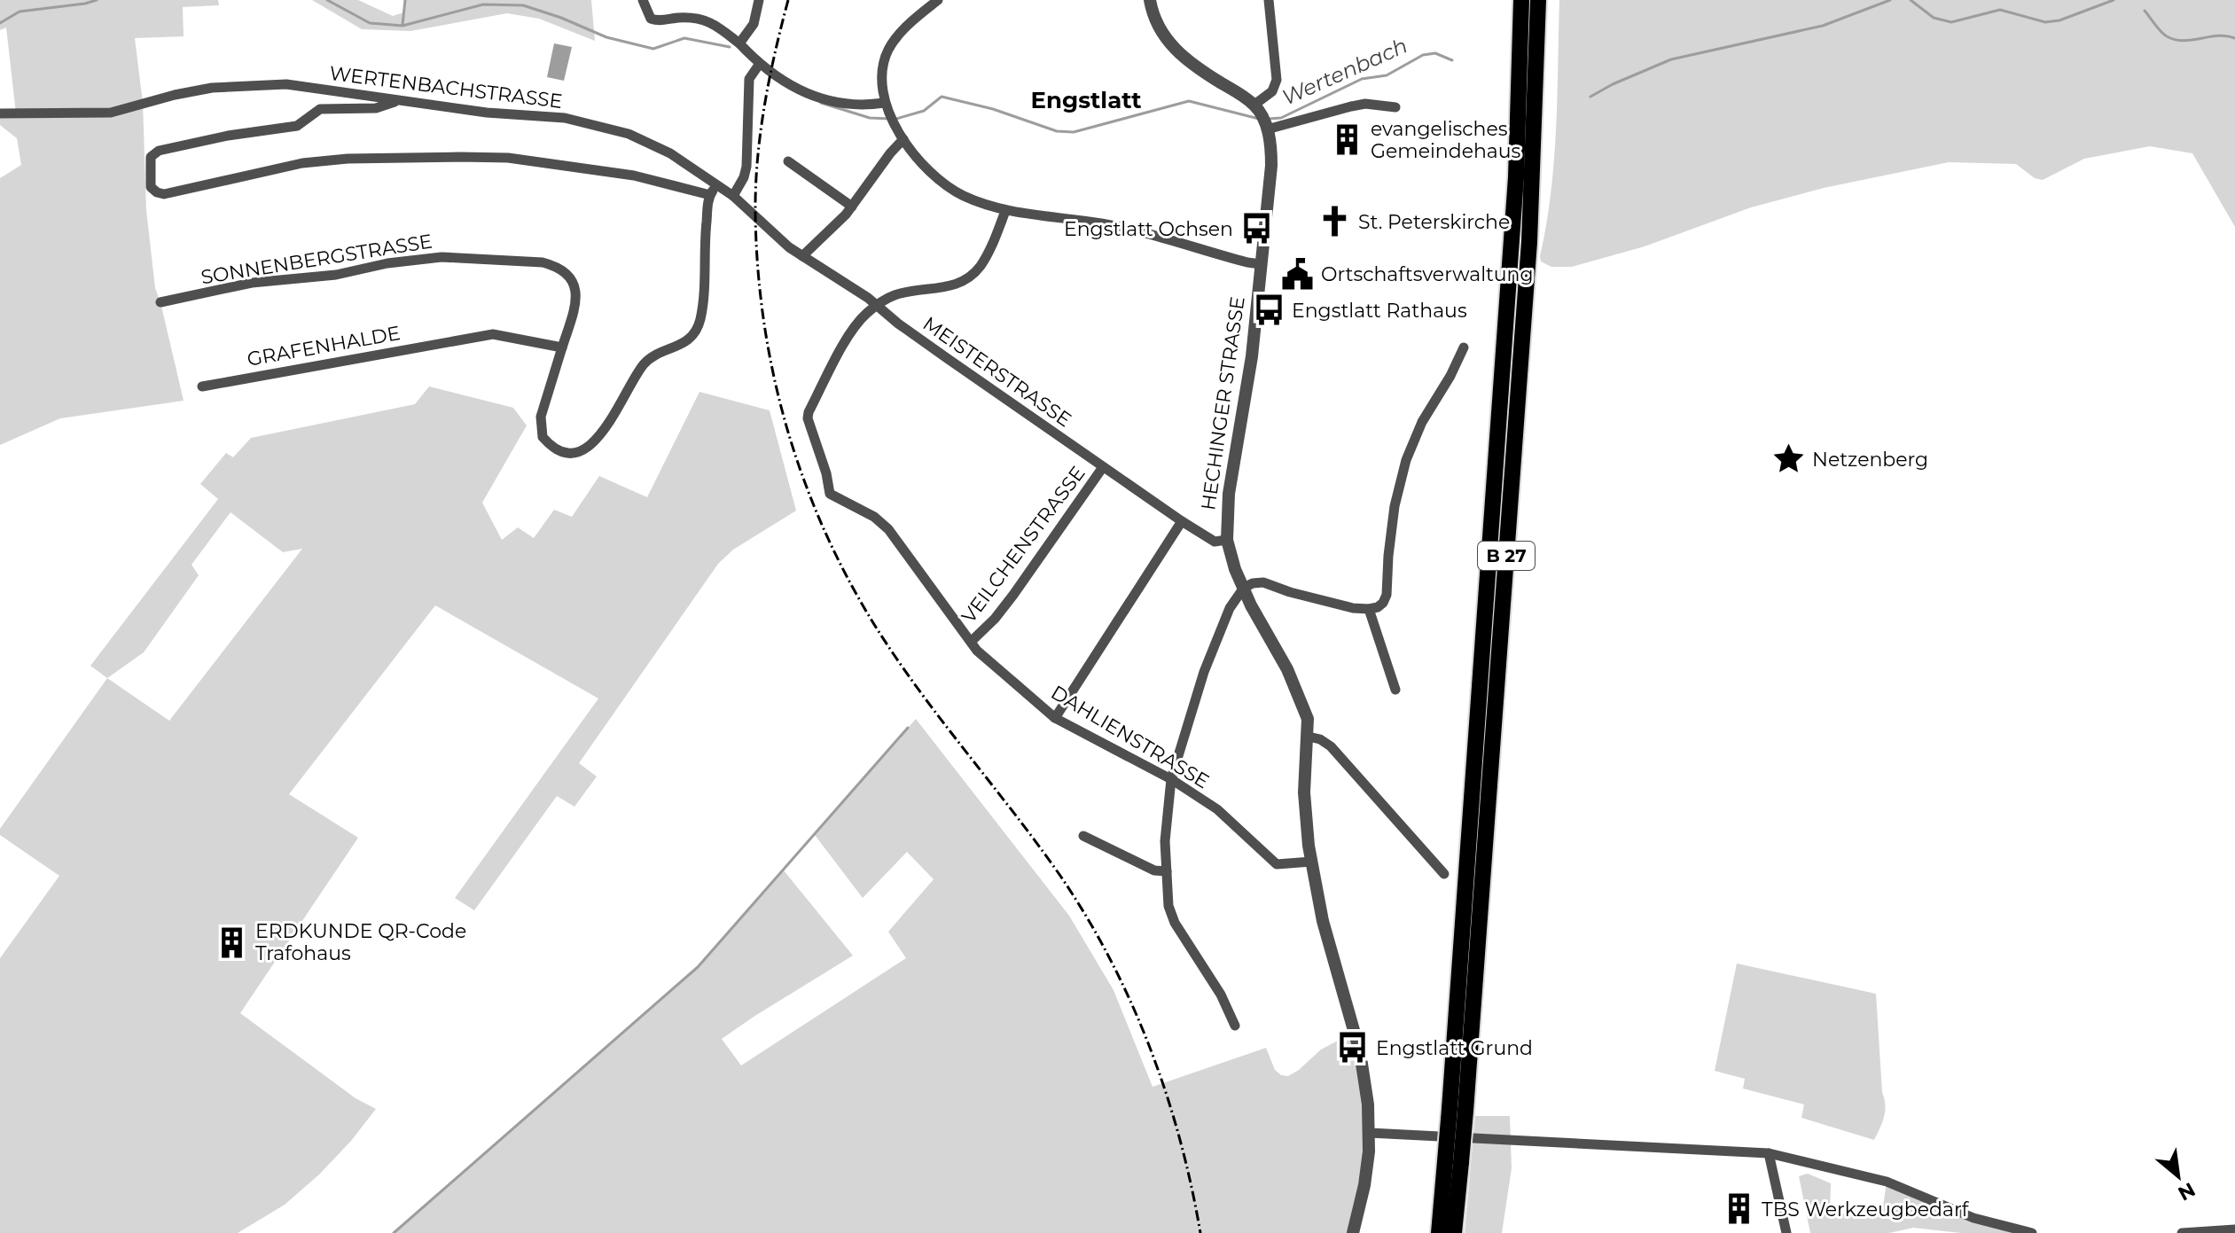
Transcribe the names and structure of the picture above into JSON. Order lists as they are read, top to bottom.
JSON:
{
  "streets": {
    "highway": ["B 27"],
    "street": [
      "WERTENBACHSTRASSE",
      "SONNENBERGSTRASSE",
      "GRAFENHALDE",
      "MEISTERSTRASSE",
      "HECHINGER STRASSE",
      "VEILCHENSTRASSE",
      "DAHLIENSTRASSE"
    ]
  },
  "crossings": [
    ["WERTENBACHSTRASSE", "SONNENBERGSTRASSE"],
    ["WERTENBACHSTRASSE", "MEISTERSTRASSE"],
    ["SONNENBERGSTRASSE", "GRAFENHALDE"],
    ["MEISTERSTRASSE", "HECHINGER STRASSE"],
    ["MEISTERSTRASSE", "VEILCHENSTRASSE"],
    ["MEISTERSTRASSE", "DAHLIENSTRASSE"],
    ["HECHINGER STRASSE", "DAHLIENSTRASSE"],
    ["VEILCHENSTRASSE", "DAHLIENSTRASSE"]
  ],
  "districts": ["Engstlatt"],
  "water": ["Wertenbach"],
  "places": {
    "building": ["evangelisches Gemeindehaus", "ERDKUNDE QR-Code Trafohaus", "TBS Werkzeugbedarf"],
    "church": ["St. Peterskirche"],
    "bus stop": ["Engstlatt Ochsen", "Engstlatt Rathaus", "Engstlatt Grund"],
    "public building": ["Ortschaftsverwaltung"],
    "place": ["Netzenberg"]
  },
  "north": "bottom right"
}
